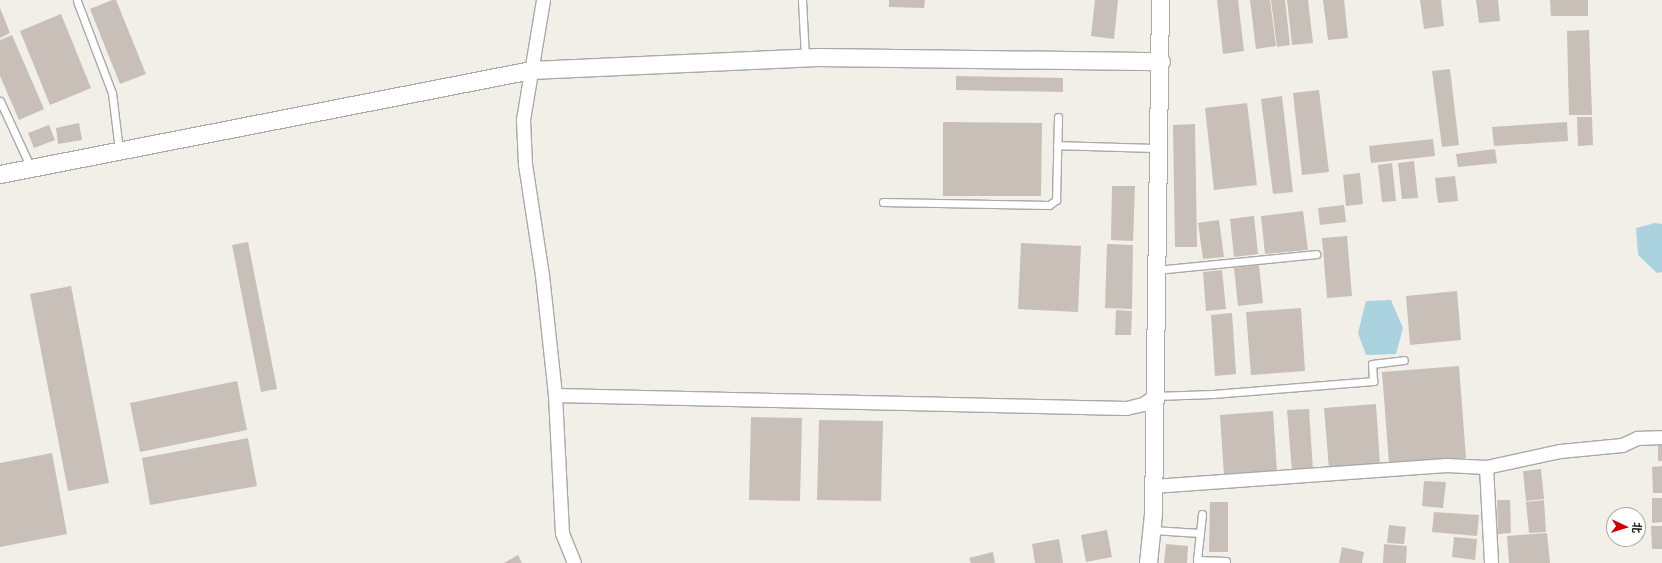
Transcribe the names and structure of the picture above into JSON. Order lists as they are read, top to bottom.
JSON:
{
  "north": "right"
}
